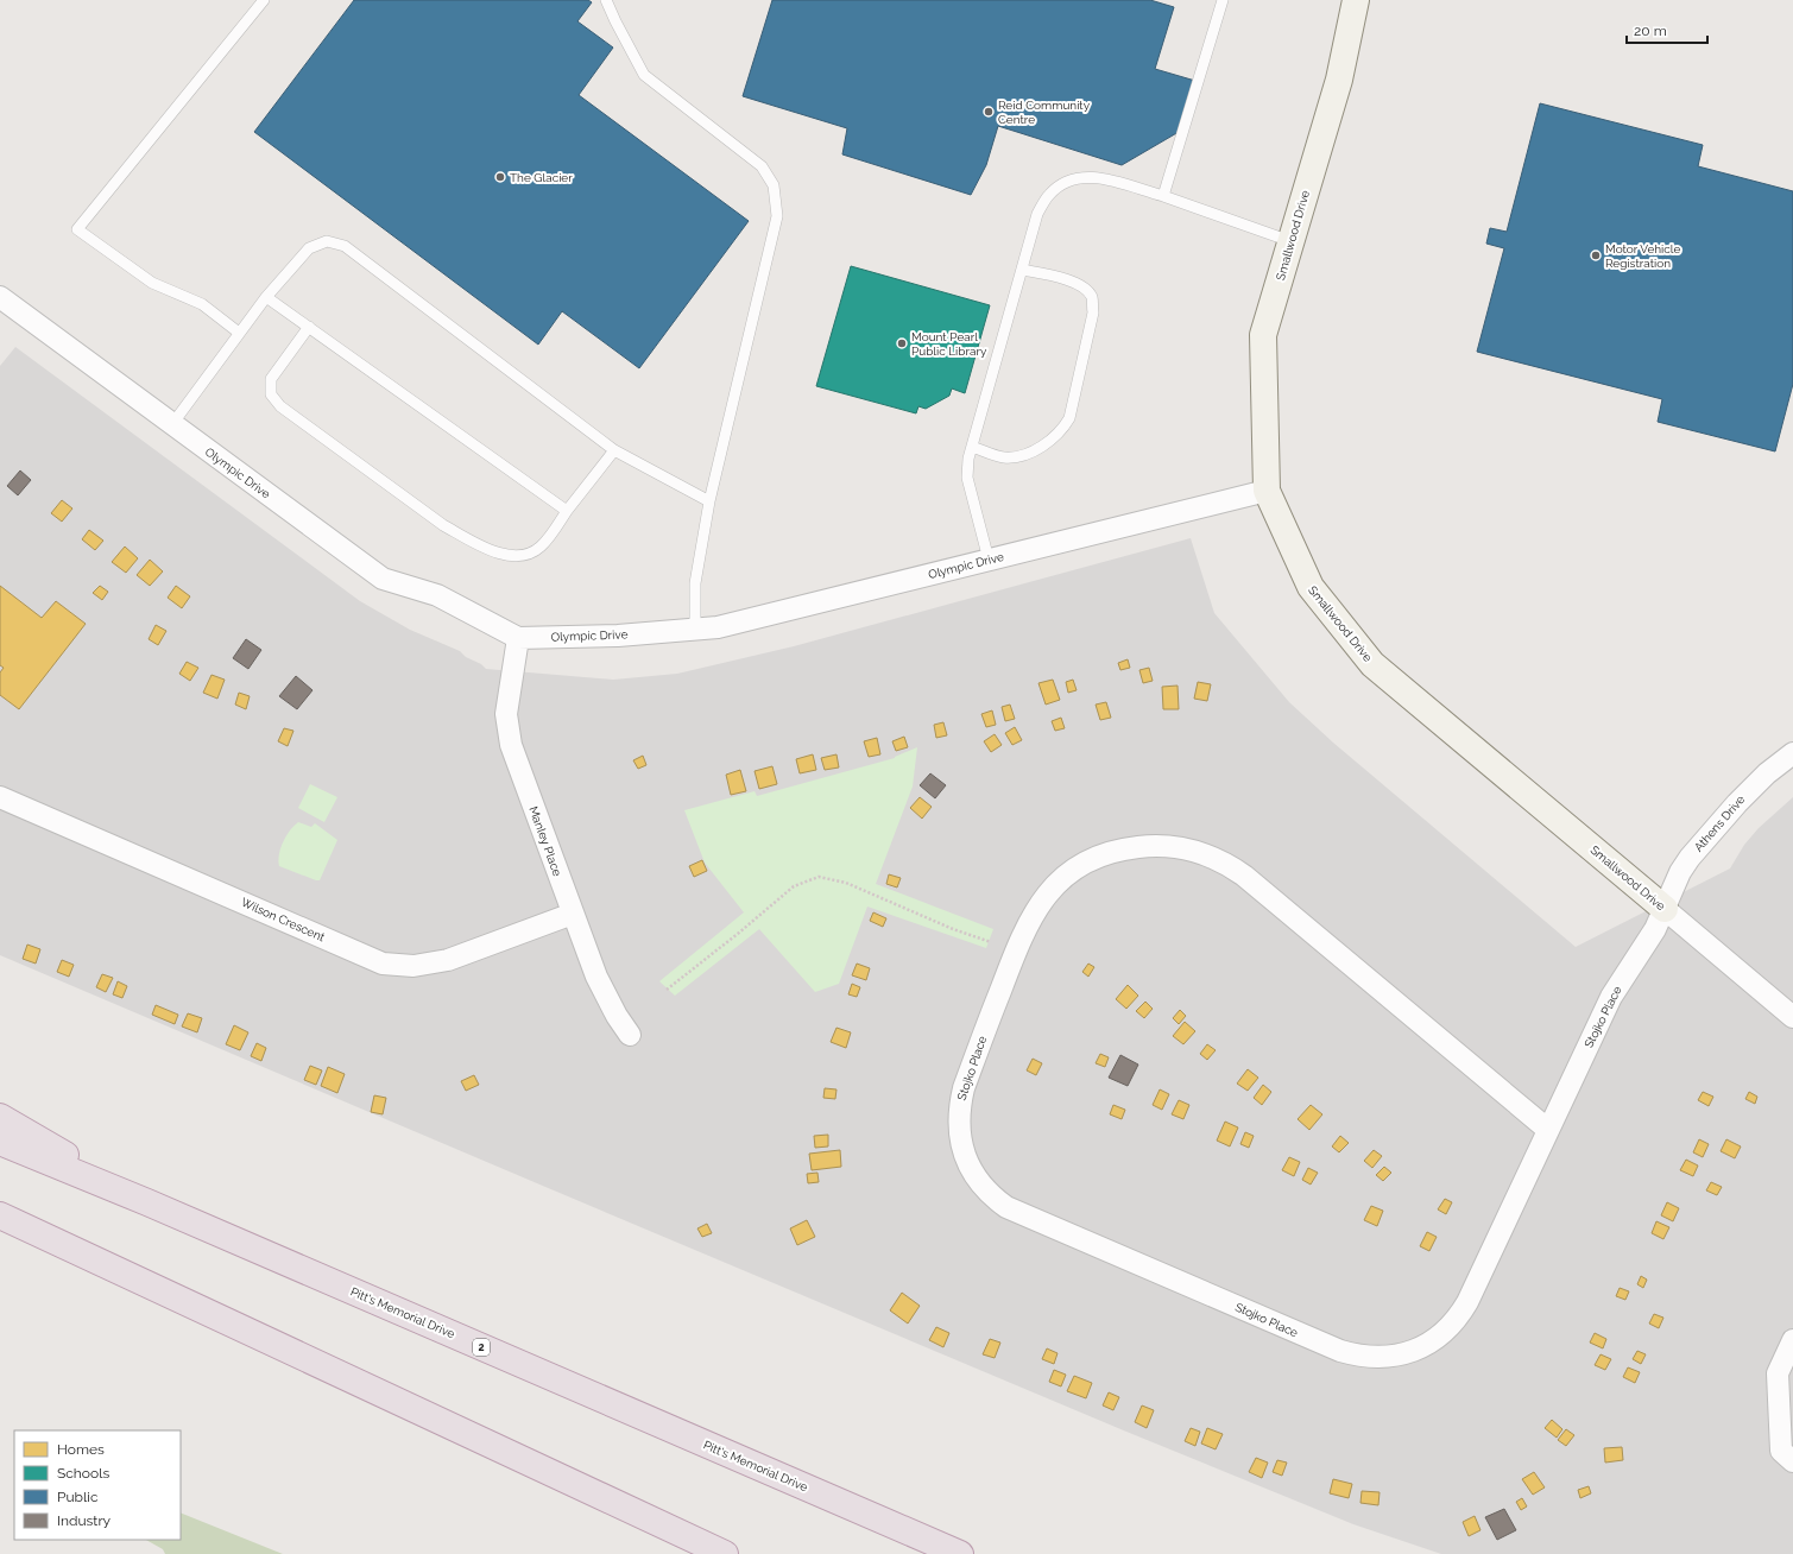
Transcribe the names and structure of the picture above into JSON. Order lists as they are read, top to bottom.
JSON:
{
  "streets": {
    "highway": ["Pitt's Memorial Drive", "2"],
    "street": [
      "Smallwood Drive",
      "Olympic Drive",
      "Athens Drive",
      "Manley Place",
      "Wilson Crescent",
      "Stojko Place"
    ]
  },
  "crossings": [
    ["Smallwood Drive", "Olympic Drive"],
    ["Smallwood Drive", "Athens Drive"],
    ["Smallwood Drive", "Stojko Place"],
    ["Olympic Drive", "Manley Place"],
    ["Athens Drive", "Stojko Place"],
    ["Manley Place", "Wilson Crescent"]
  ],
  "places": [
    "Reid Community Centre",
    "The Glacier",
    "Motor Vehicle Registration",
    "Mount Pearl Public Library"
  ],
  "legend": [
    "Homes",
    "Schools",
    "Public",
    "Industry"
  ],
  "scale_bar": "20 m"
}
